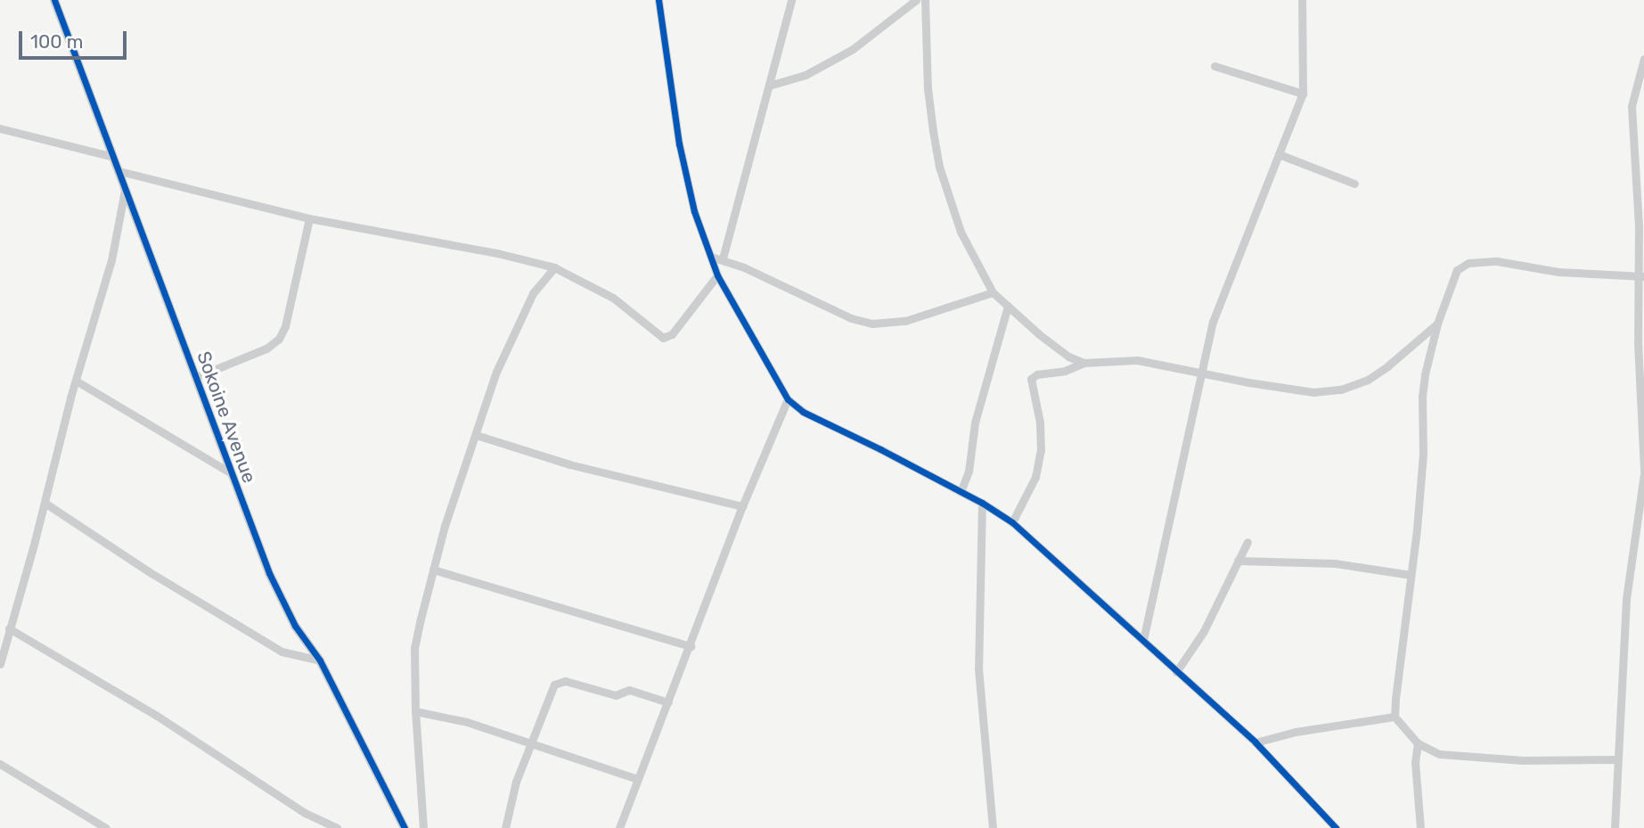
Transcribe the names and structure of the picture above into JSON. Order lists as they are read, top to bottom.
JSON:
{
  "streets": {
    "street": ["Sokoine Avenue"]
  },
  "scale_bar": "100 m"
}
